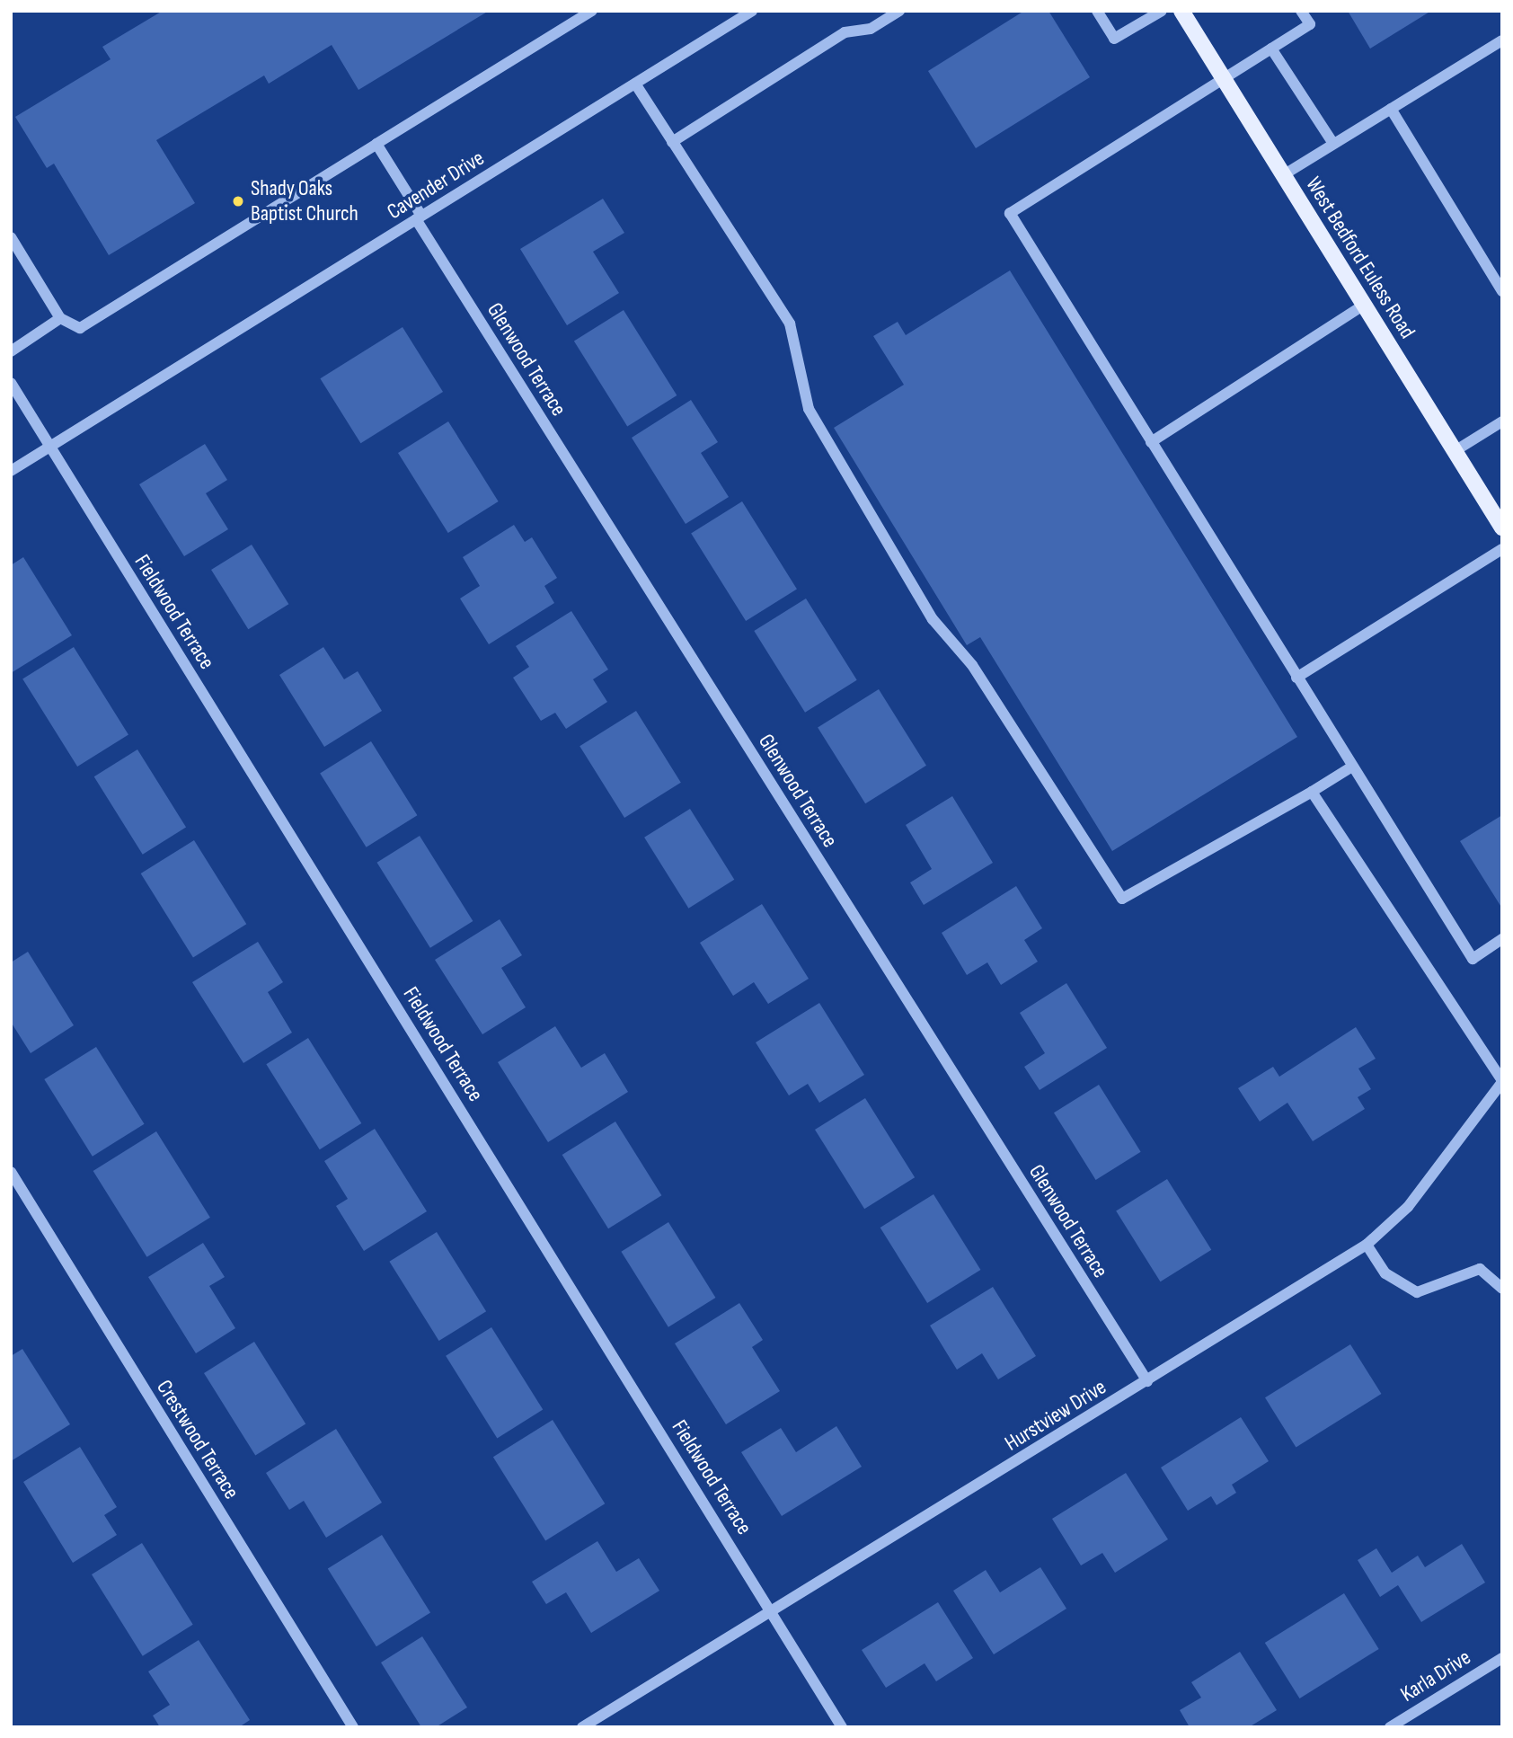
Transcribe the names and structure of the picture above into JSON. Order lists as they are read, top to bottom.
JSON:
{
  "streets": {
    "main road": ["West Bedford Euless Road"],
    "street": [
      "Cavender Drive",
      "Glenwood Terrace",
      "Fieldwood Terrace",
      "Hurstview Drive",
      "Crestwood Terrace",
      "Karla Drive"
    ]
  },
  "crossings": [
    ["Cavender Drive", "Glenwood Terrace"],
    ["Cavender Drive", "Fieldwood Terrace"],
    ["Glenwood Terrace", "Hurstview Drive"],
    ["Fieldwood Terrace", "Hurstview Drive"]
  ],
  "places": ["Shady Oaks Baptist Church"]
}
